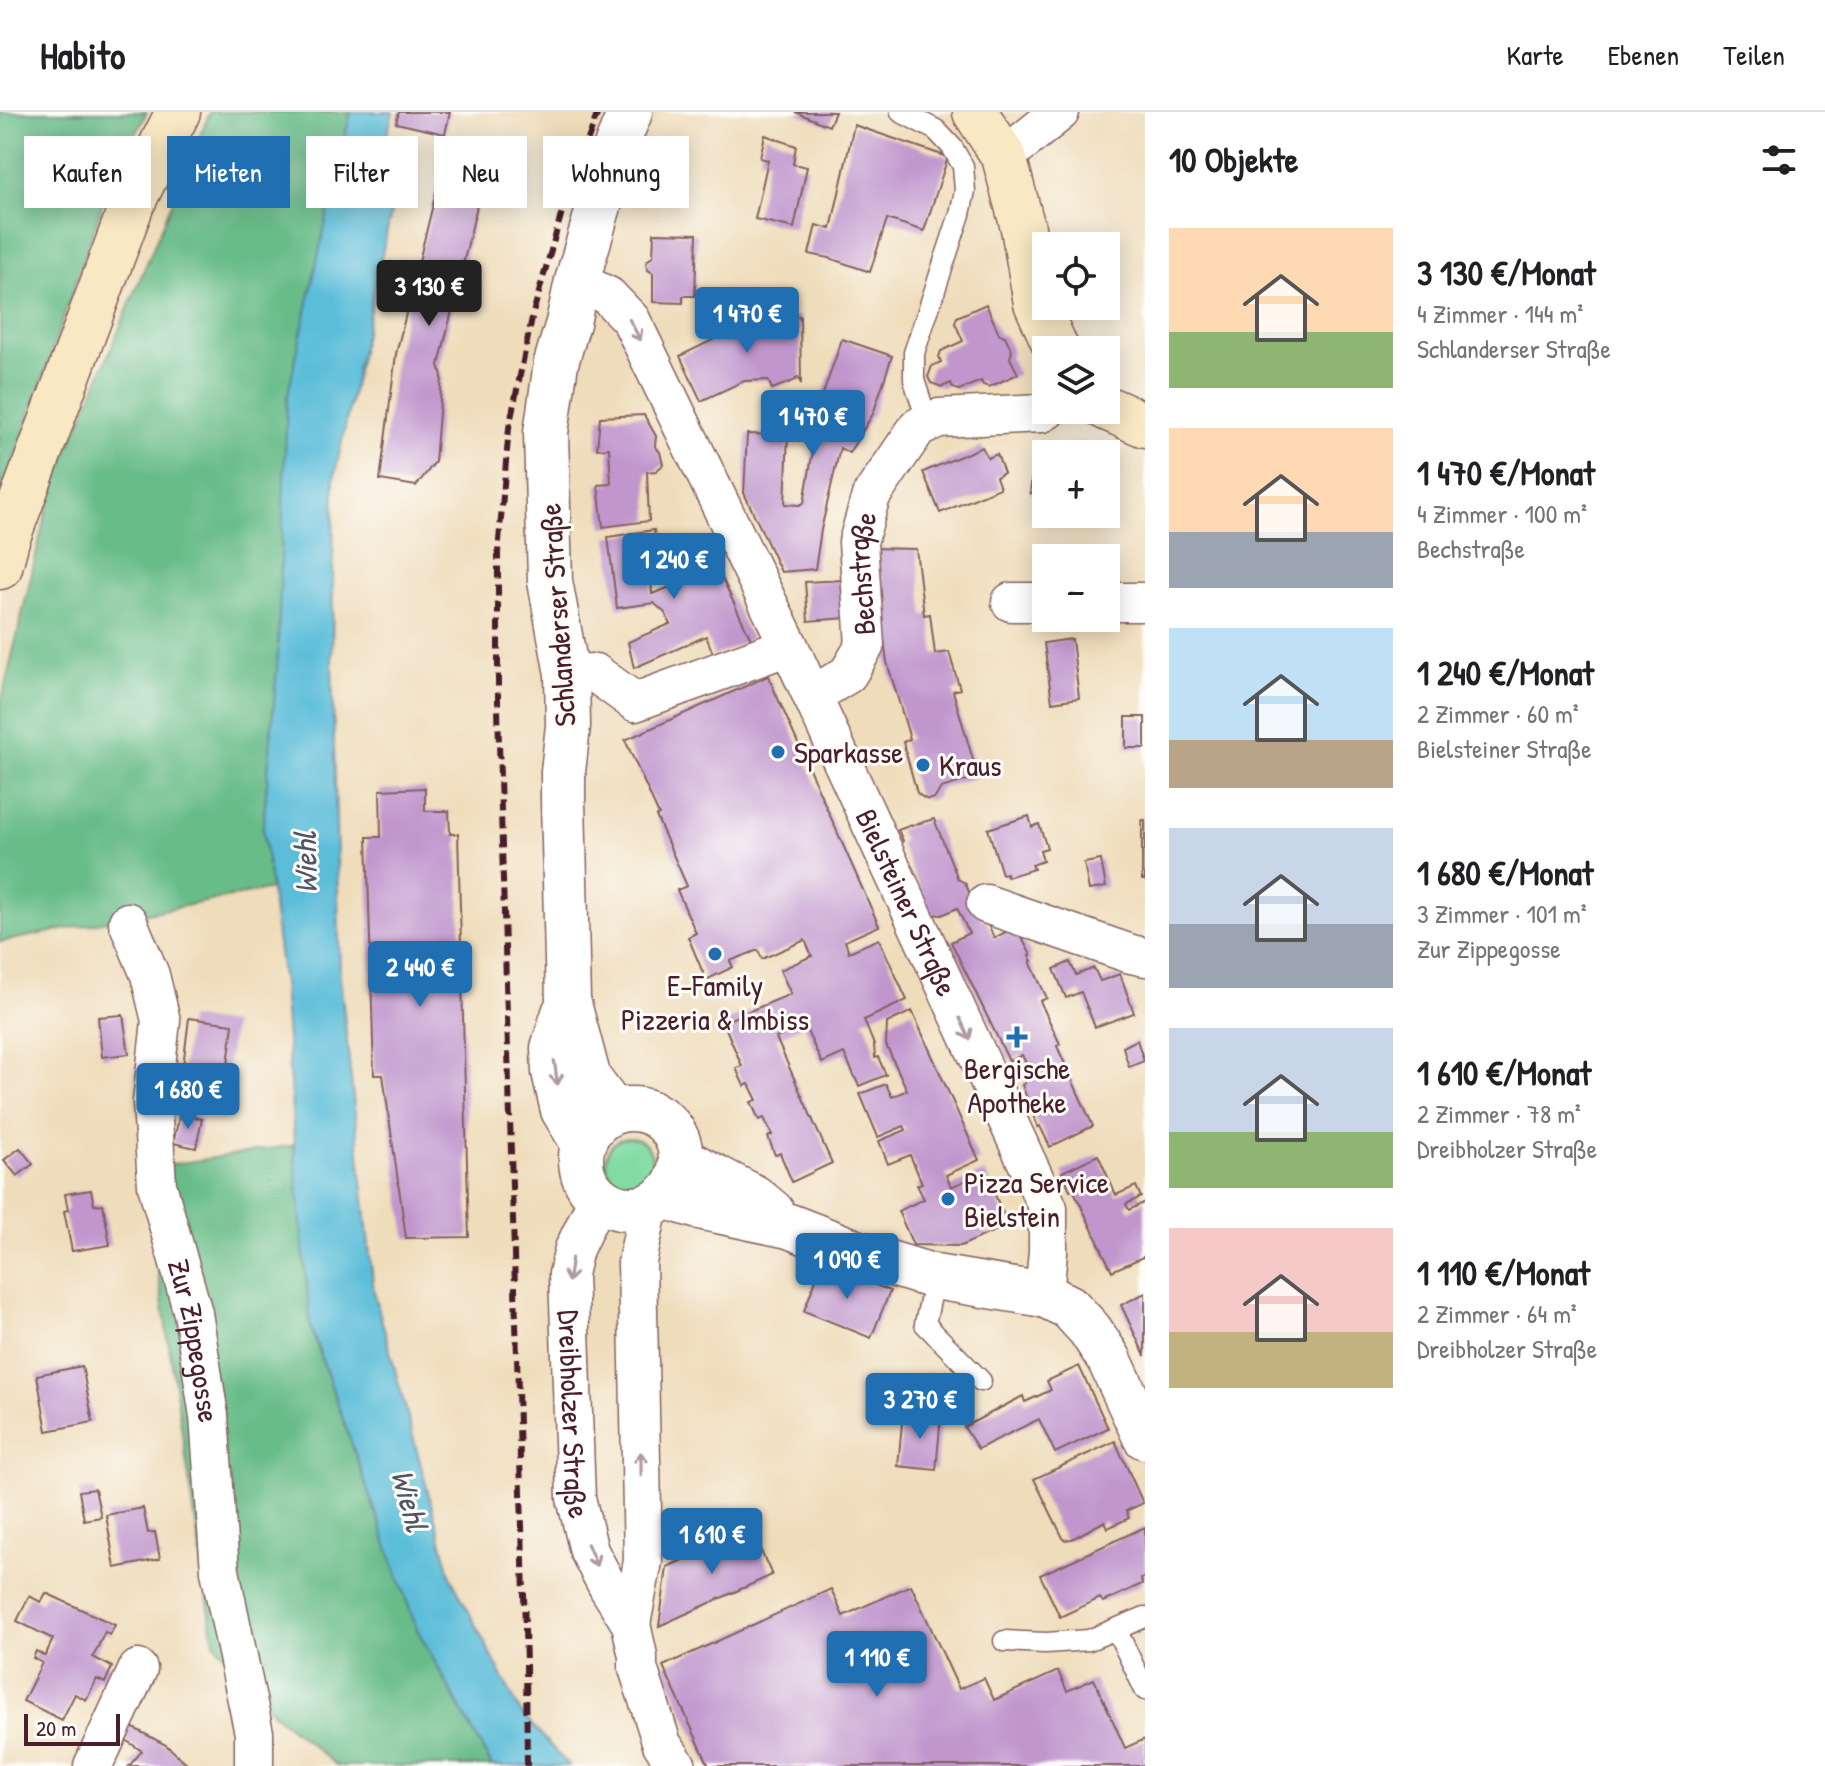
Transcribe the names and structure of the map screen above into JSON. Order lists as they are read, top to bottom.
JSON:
{
  "streets": {
    "street": [
      "Bechstraße",
      "Schlanderser Straße",
      "Bielsteiner Straße",
      "Zur Zippegosse",
      "Dreibholzer Straße"
    ]
  },
  "crossings": [
    ["Bechstraße", "Bielsteiner Straße"],
    ["Schlanderser Straße", "Bielsteiner Straße"],
    ["Schlanderser Straße", "Dreibholzer Straße"]
  ],
  "one_way": ["Bielsteiner Straße"],
  "water": ["Wiehl"],
  "places": {
    "other": [
      "Sparkasse",
      "Kraus",
      "E-Family Pizzeria & Imbiss",
      "Pizza Service Bielstein"
    ],
    "health": ["Bergische Apotheke"]
  },
  "scale_bar": "20 m",
  "page": {
    "header": "Habito",
    "nav": ["Karte", "Ebenen", "Teilen"],
    "heading": "10 Objekte",
    "chip": [
      "Kaufen",
      "Mieten",
      "Filter",
      "Neu",
      "Wohnung"
    ],
    "list": [
      {
        "name": "3 130 €/Monat",
        "note": "4 Zimmer · 144 m² · Schlanderser Straße"
      },
      {
        "name": "1 470 €/Monat",
        "note": "4 Zimmer · 100 m² · Bechstraße"
      },
      {
        "name": "1 240 €/Monat",
        "note": "2 Zimmer · 60 m² · Bielsteiner Straße"
      },
      {
        "name": "1 680 €/Monat",
        "note": "3 Zimmer · 101 m² · Zur Zippegosse"
      },
      {
        "name": "1 610 €/Monat",
        "note": "2 Zimmer · 78 m² · Dreibholzer Straße"
      },
      {
        "name": "1 110 €/Monat",
        "note": "2 Zimmer · 64 m² · Dreibholzer Straße"
      }
    ],
    "map_buttons": ["+", "−"],
    "price": [
      "3 130 €",
      "1 470 €",
      "1 470 €",
      "1 240 €",
      "2 440 €",
      "1 680 €",
      "1 090 €",
      "3 270 €",
      "1 610 €",
      "1 110 €"
    ],
    "scale": "20 m"
  }
}
